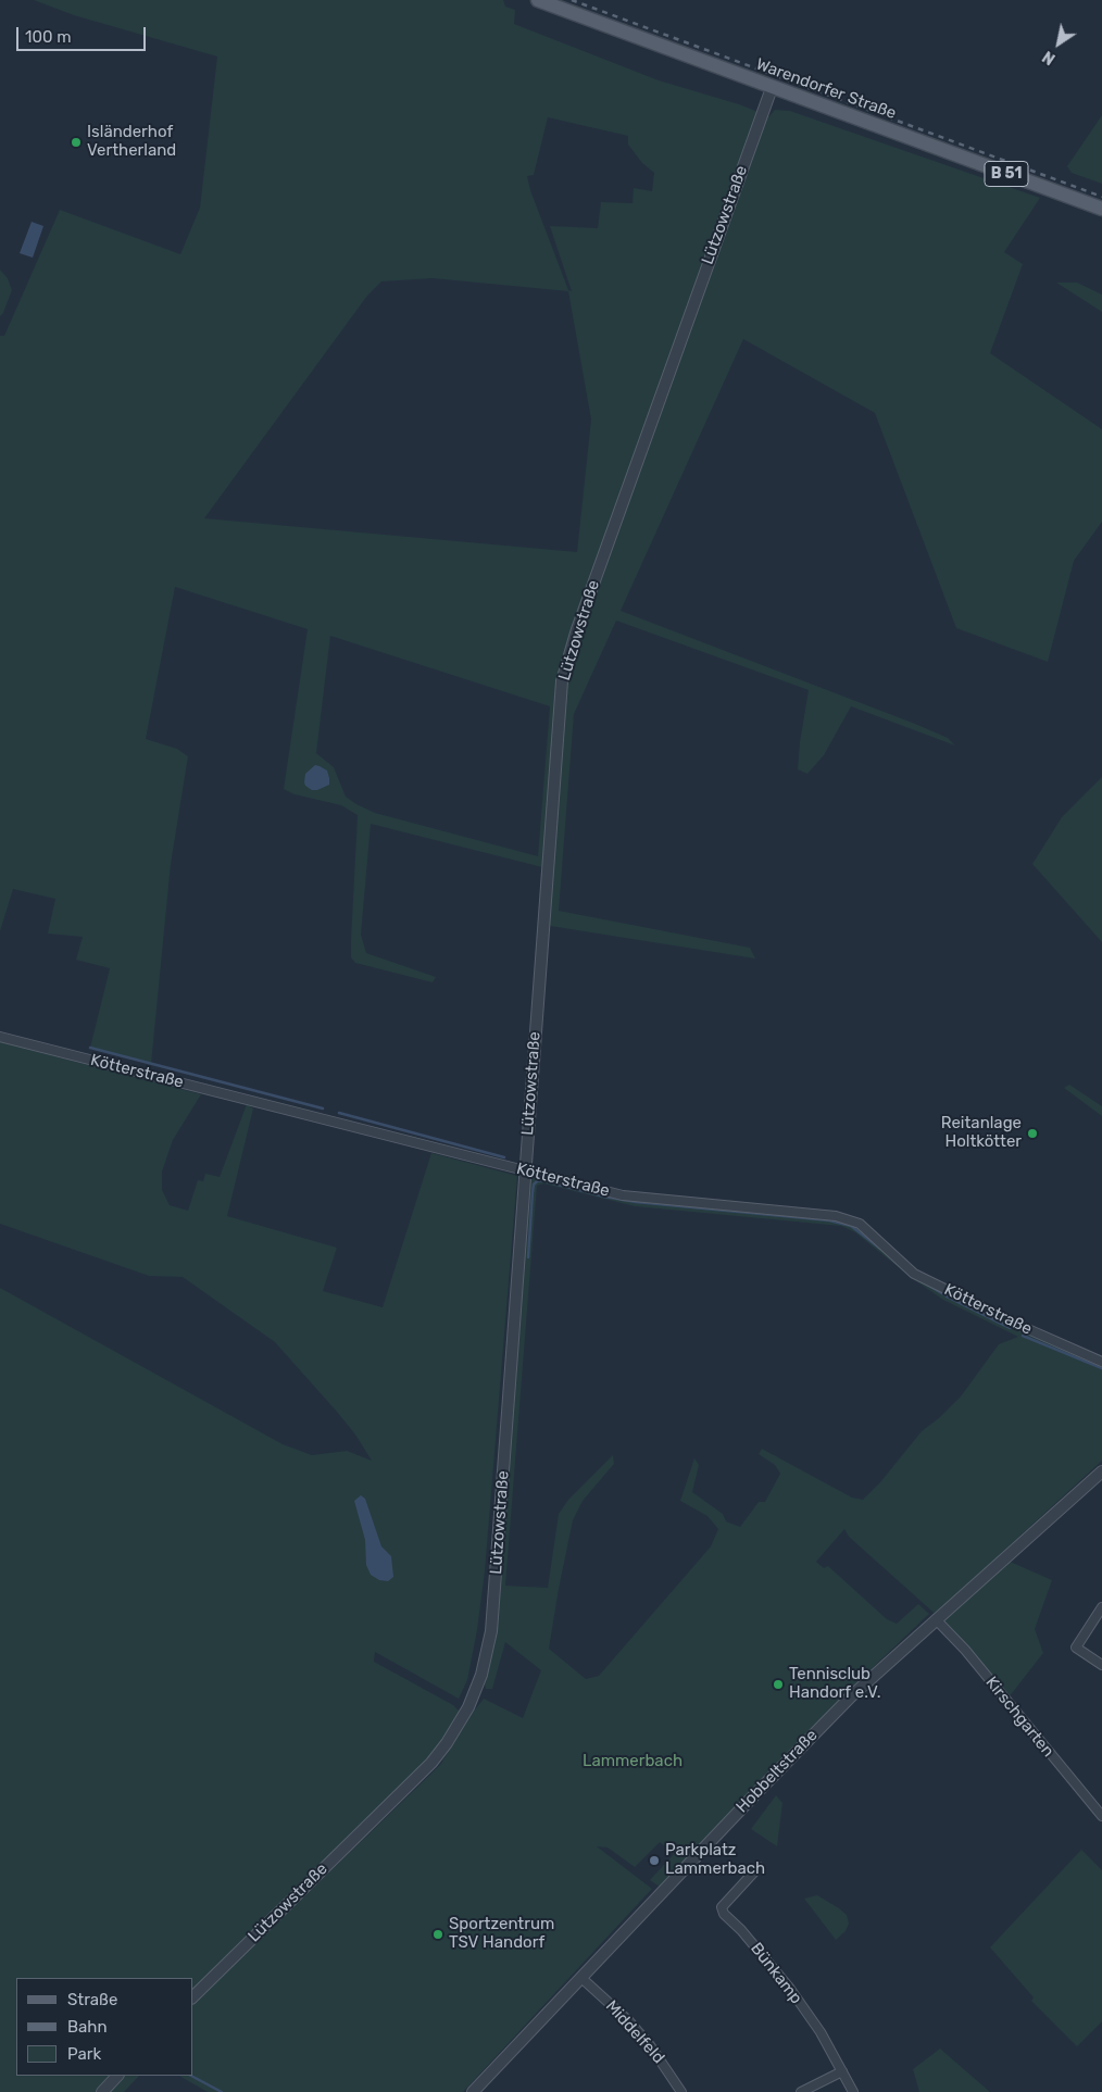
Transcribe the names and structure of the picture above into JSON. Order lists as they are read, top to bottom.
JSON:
{
  "streets": {
    "main road": ["Warendorfer Straße", "B 51"],
    "street": [
      "Lützowstraße",
      "Kötterstraße",
      "Kirschgarten",
      "Hobbeltstraße",
      "Bünkamp",
      "Middelfeld"
    ]
  },
  "crossings": [
    ["Warendorfer Straße", "Lützowstraße"],
    ["Lützowstraße", "Kötterstraße"],
    ["Kirschgarten", "Hobbeltstraße"],
    ["Hobbeltstraße", "Middelfeld"]
  ],
  "parks": ["Lammerbach"],
  "places": [
    "Isländerhof Vertherland",
    "Reitanlage Holtkötter",
    "Tennisclub Handorf e.V.",
    "Parkplatz Lammerbach",
    "Sportzentrum TSV Handorf"
  ],
  "legend": ["Straße", "Bahn", "Park"],
  "scale_bar": "100 m",
  "north": "bottom left"
}
